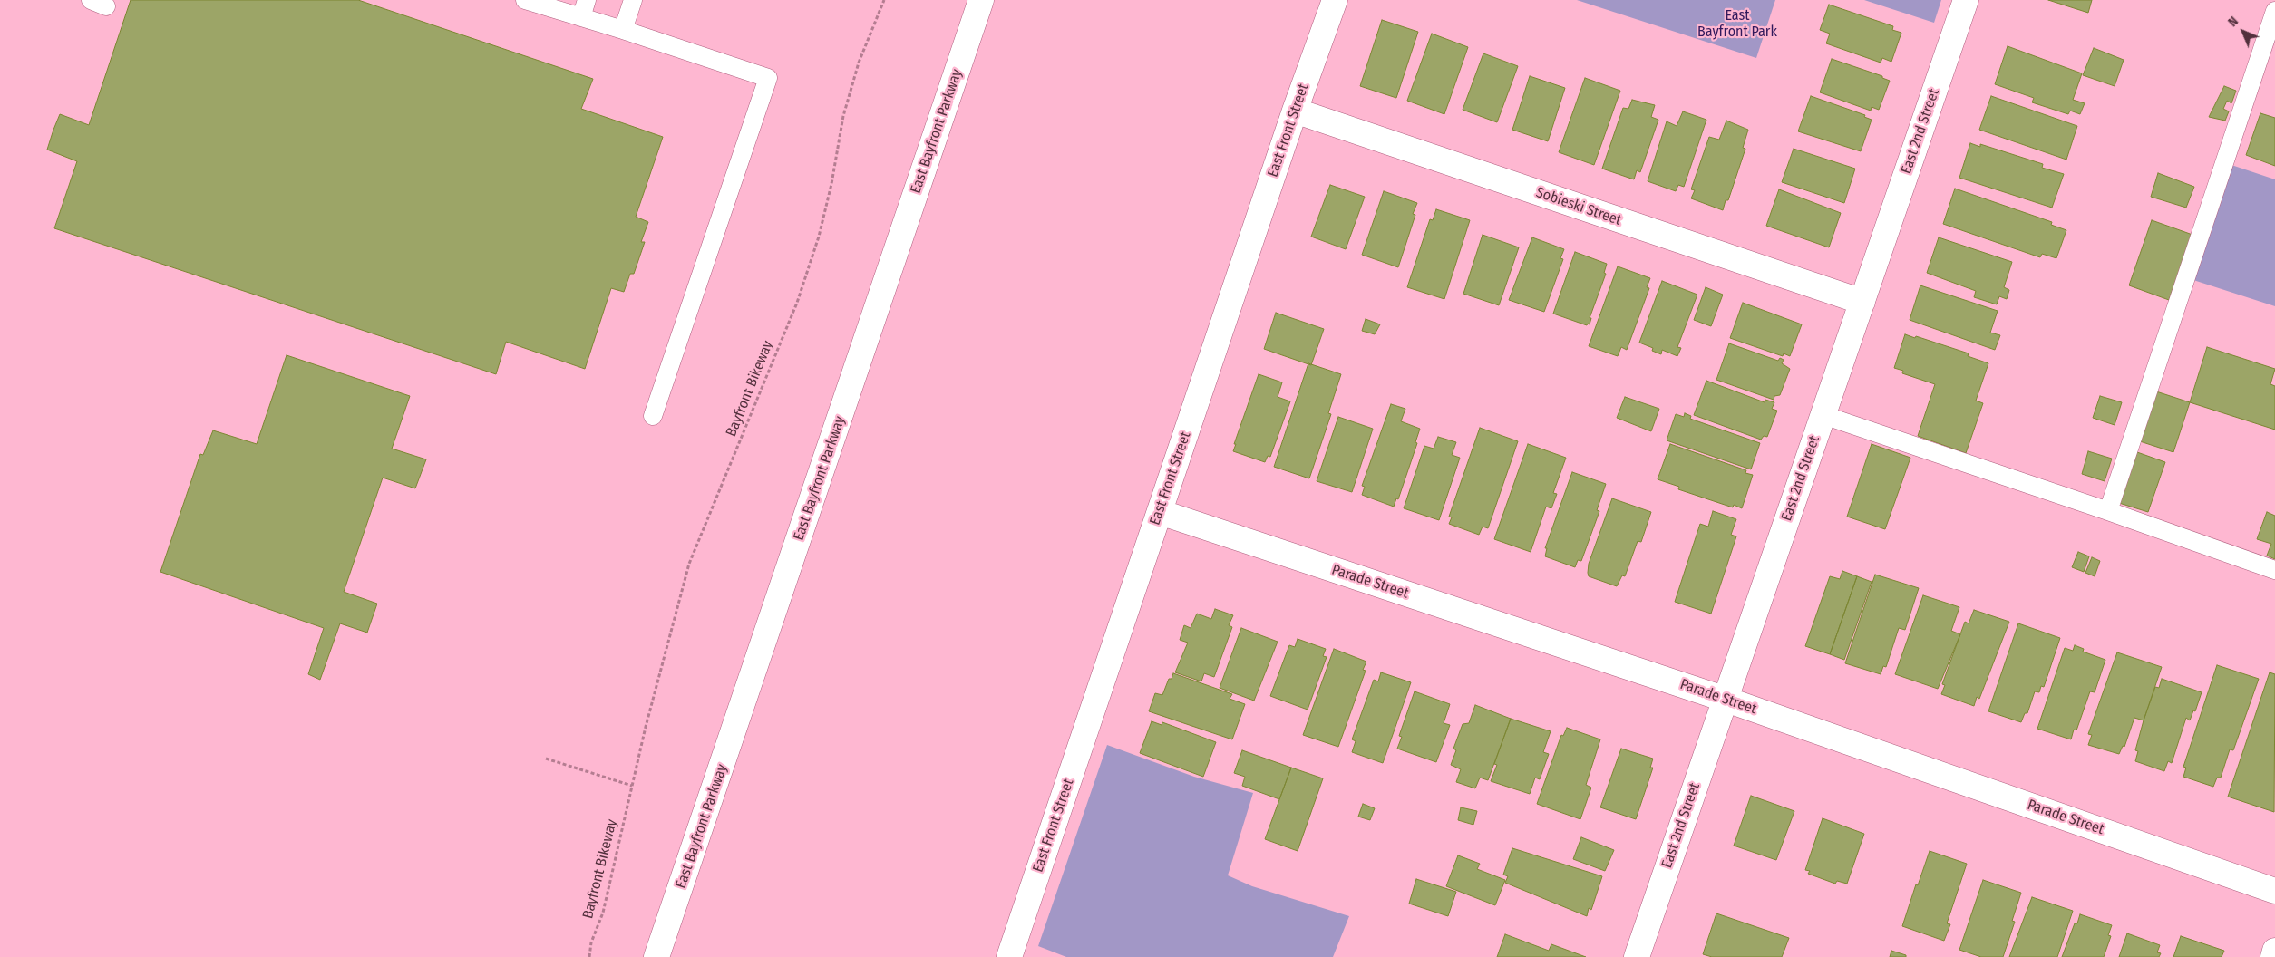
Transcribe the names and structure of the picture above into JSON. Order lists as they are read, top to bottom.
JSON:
{
  "streets": {
    "main road": [
      "East Front Street",
      "East Bayfront Parkway",
      "East 2nd Street",
      "Sobieski Street",
      "Parade Street"
    ],
    "path": ["Bayfront Bikeway"]
  },
  "crossings": [
    ["East Front Street", "Sobieski Street"],
    ["East Front Street", "Parade Street"],
    ["East 2nd Street", "Sobieski Street"],
    ["East 2nd Street", "Parade Street"]
  ],
  "parks": ["East Bayfront Park"],
  "north": "top left"
}
